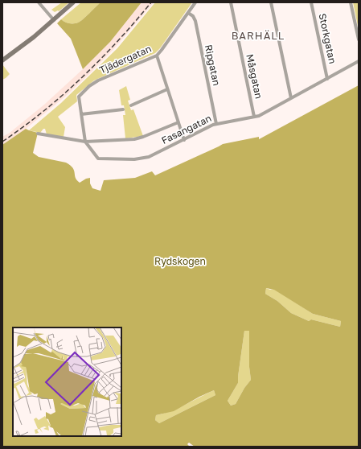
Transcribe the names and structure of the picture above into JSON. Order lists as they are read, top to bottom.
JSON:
{
  "streets": {
    "street": [
      "Storkgatan",
      "Tjädergatan",
      "Ripgatan",
      "Måsgatan",
      "Fasangatan"
    ]
  },
  "crossings": [
    ["Storkgatan", "Fasangatan"],
    ["Tjädergatan", "Ripgatan"],
    ["Tjädergatan", "Fasangatan"],
    ["Ripgatan", "Fasangatan"],
    ["Måsgatan", "Fasangatan"]
  ],
  "districts": ["BARHÄLL"],
  "parks": ["Rydskogen"]
}
